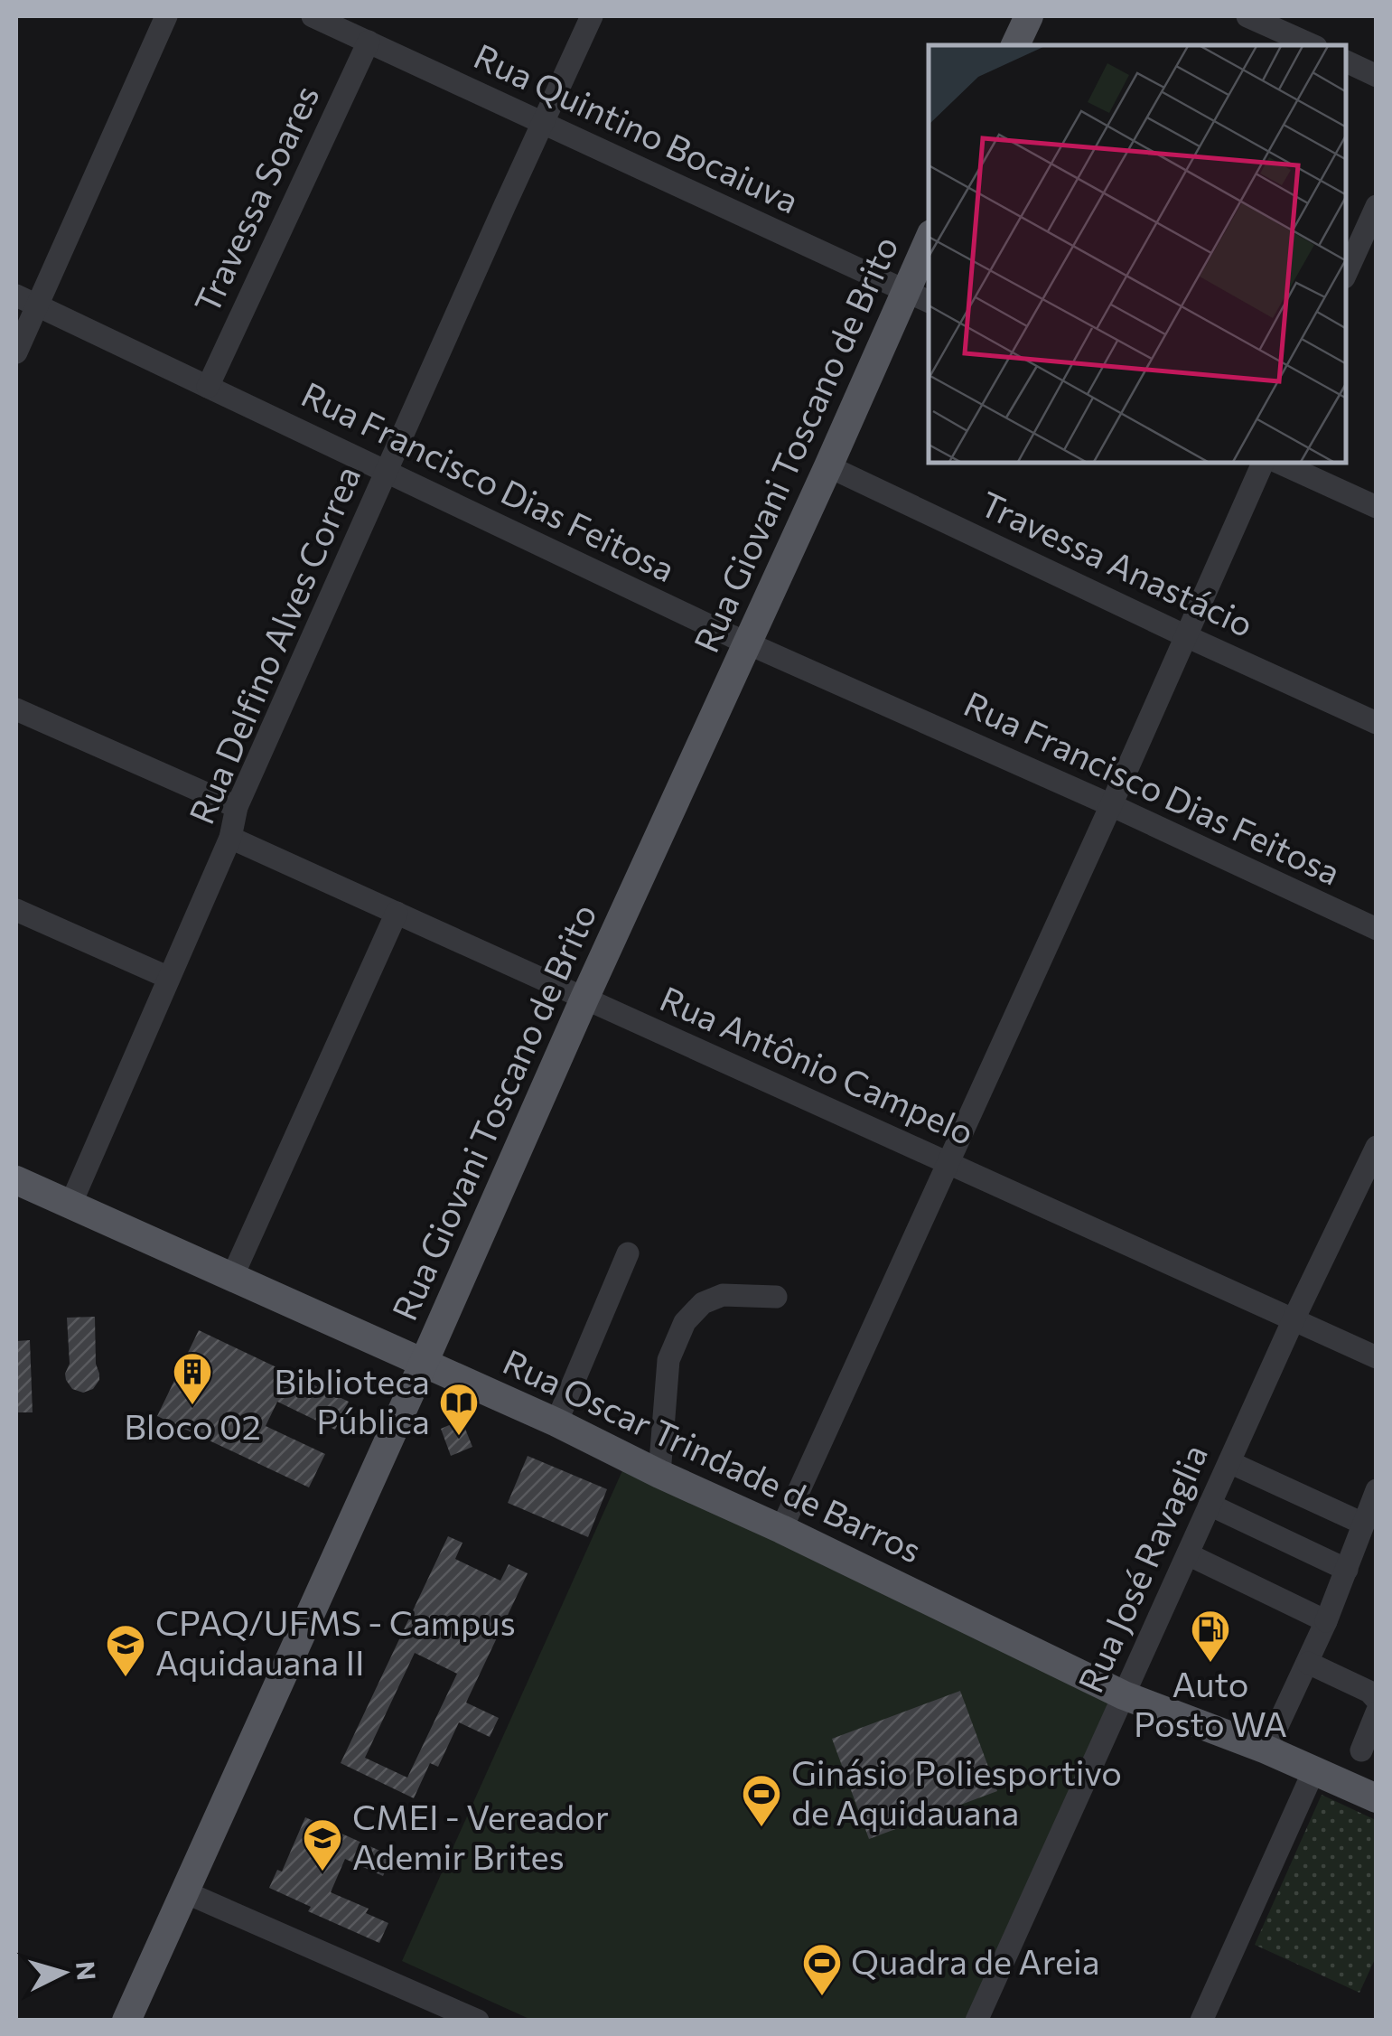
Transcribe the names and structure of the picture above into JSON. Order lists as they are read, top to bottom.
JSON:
{
  "streets": {
    "main road": ["Rua Giovani Toscano de Brito", "Rua Oscar Trindade de Barros"],
    "street": [
      "Rua Quintino Bocaiuva",
      "Travessa Soares",
      "Rua Francisco Dias Feitosa",
      "Travessa Anastácio",
      "Rua Delfino Alves Correa",
      "Rua Antônio Campelo",
      "Rua José Ravaglia"
    ]
  },
  "crossings": [
    ["Rua Quintino Bocaiuva", "Travessa Soares"],
    ["Rua Quintino Bocaiuva", "Rua Giovani Toscano de Brito"],
    ["Rua Quintino Bocaiuva", "Rua Delfino Alves Correa"],
    ["Travessa Soares", "Rua Francisco Dias Feitosa"],
    ["Rua Giovani Toscano de Brito", "Rua Francisco Dias Feitosa"],
    ["Rua Giovani Toscano de Brito", "Travessa Anastácio"],
    ["Rua Giovani Toscano de Brito", "Rua Antônio Campelo"],
    ["Rua Giovani Toscano de Brito", "Rua Oscar Trindade de Barros"],
    ["Rua Francisco Dias Feitosa", "Rua Delfino Alves Correa"],
    ["Rua Delfino Alves Correa", "Rua Antônio Campelo"],
    ["Rua Delfino Alves Correa", "Rua Oscar Trindade de Barros"],
    ["Rua Antônio Campelo", "Rua José Ravaglia"],
    ["Rua Oscar Trindade de Barros", "Rua José Ravaglia"]
  ],
  "places": {
    "building": ["Bloco 02"],
    "library": ["Biblioteca Pública"],
    "fuel station": ["Auto Posto WA"],
    "school or university": ["CPAQ/UFMS - Campus Aquidauana II", "CMEI - Vereador Ademir Brites"],
    "sports": ["Ginásio Poliesportivo de Aquidauana", "Quadra de Areia"]
  },
  "north": "right"
}
